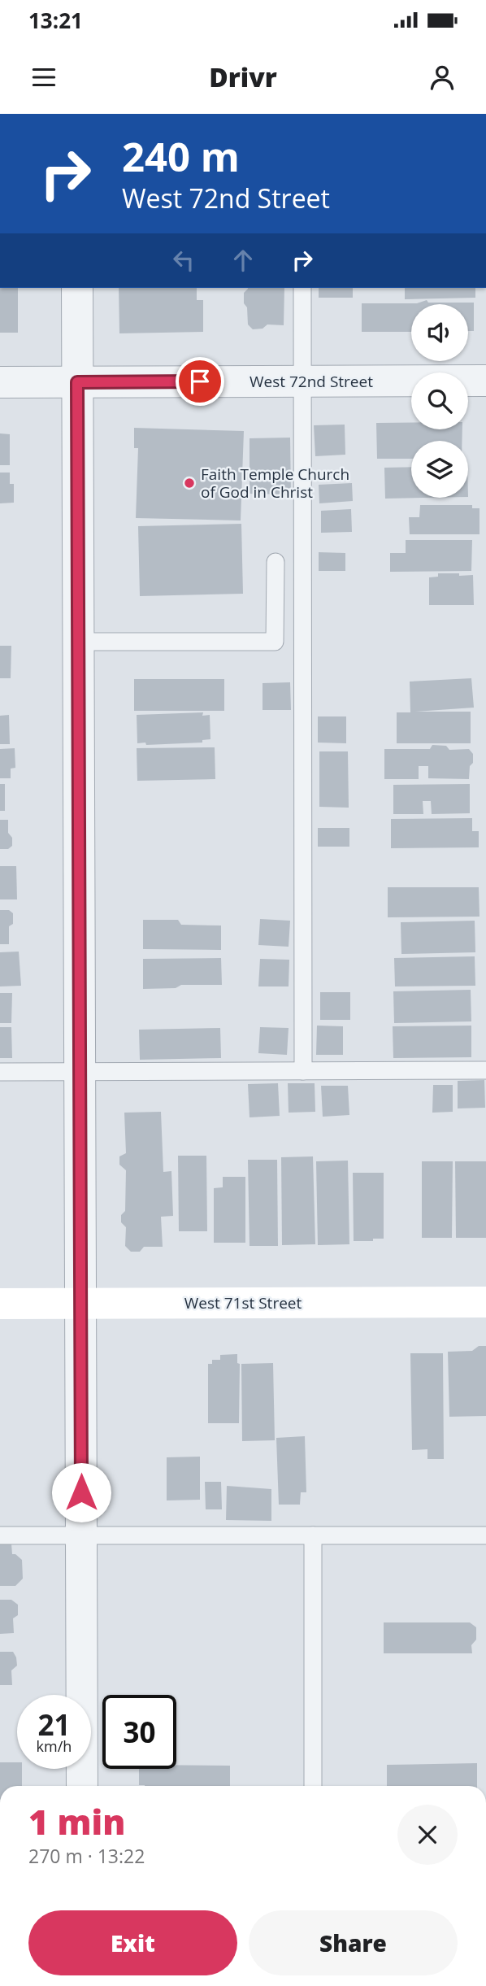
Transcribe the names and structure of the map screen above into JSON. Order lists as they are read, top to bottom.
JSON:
{
  "streets": {
    "main road": ["West 71st Street"],
    "street": ["West 72nd Street"]
  },
  "places": ["Faith Temple Church of God in Christ"],
  "page": {
    "status": "13:21",
    "header": "Drivr",
    "turn": ["240 m", "West 72nd Street"],
    "speed": "21 km/h",
    "limit": "30",
    "heading": ["1 min", "270 m · 13:22"],
    "buttons": ["Exit", "Share"]
  }
}
